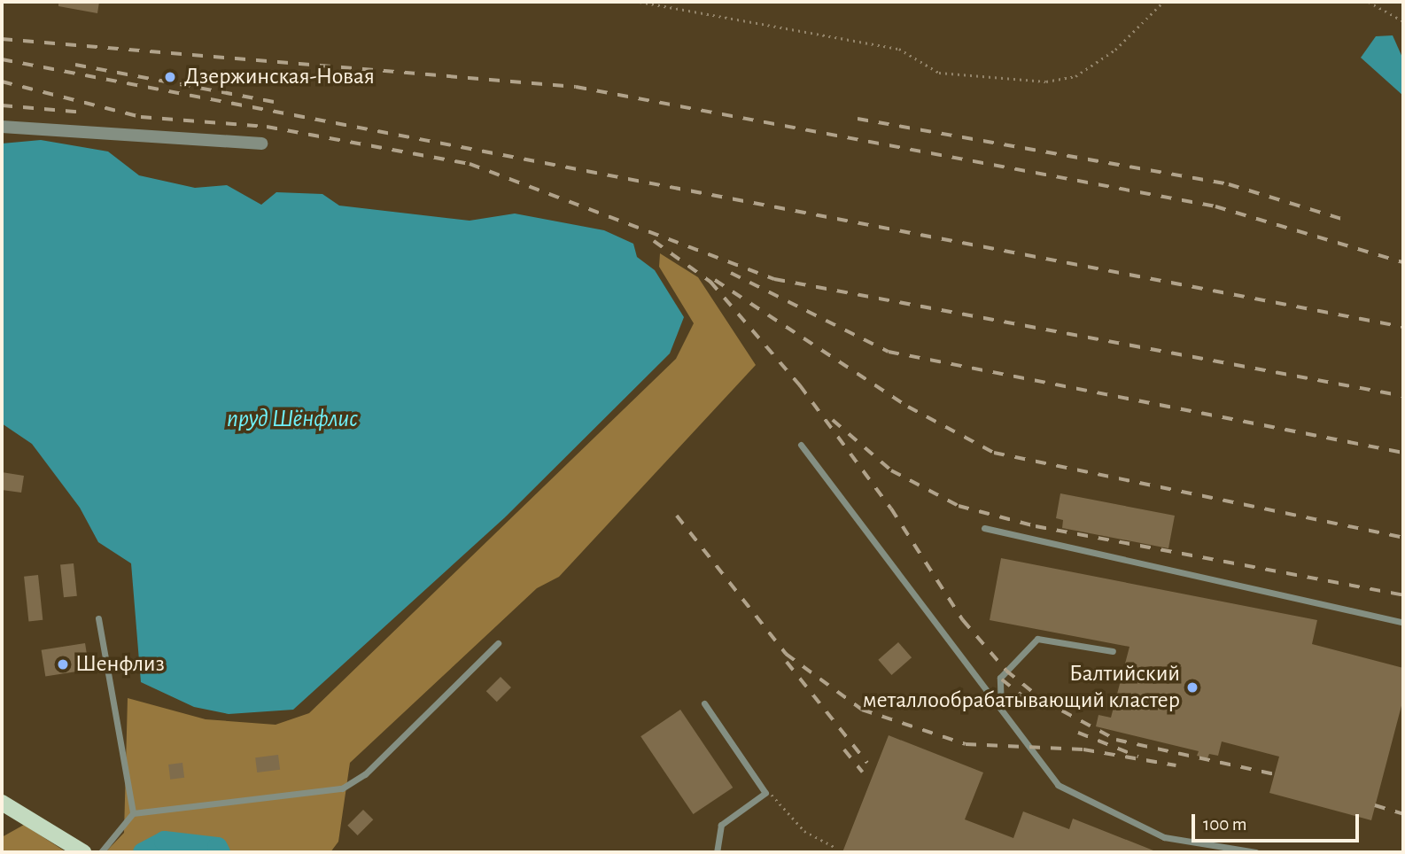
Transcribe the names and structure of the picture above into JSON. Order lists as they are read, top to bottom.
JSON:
{
  "water": ["пруд Шёнфлис"],
  "places": ["Дзержинская-Новая", "Шенфлиз", "Балтийский металлообрабатывающий кластер"],
  "scale_bar": "100 m"
}
